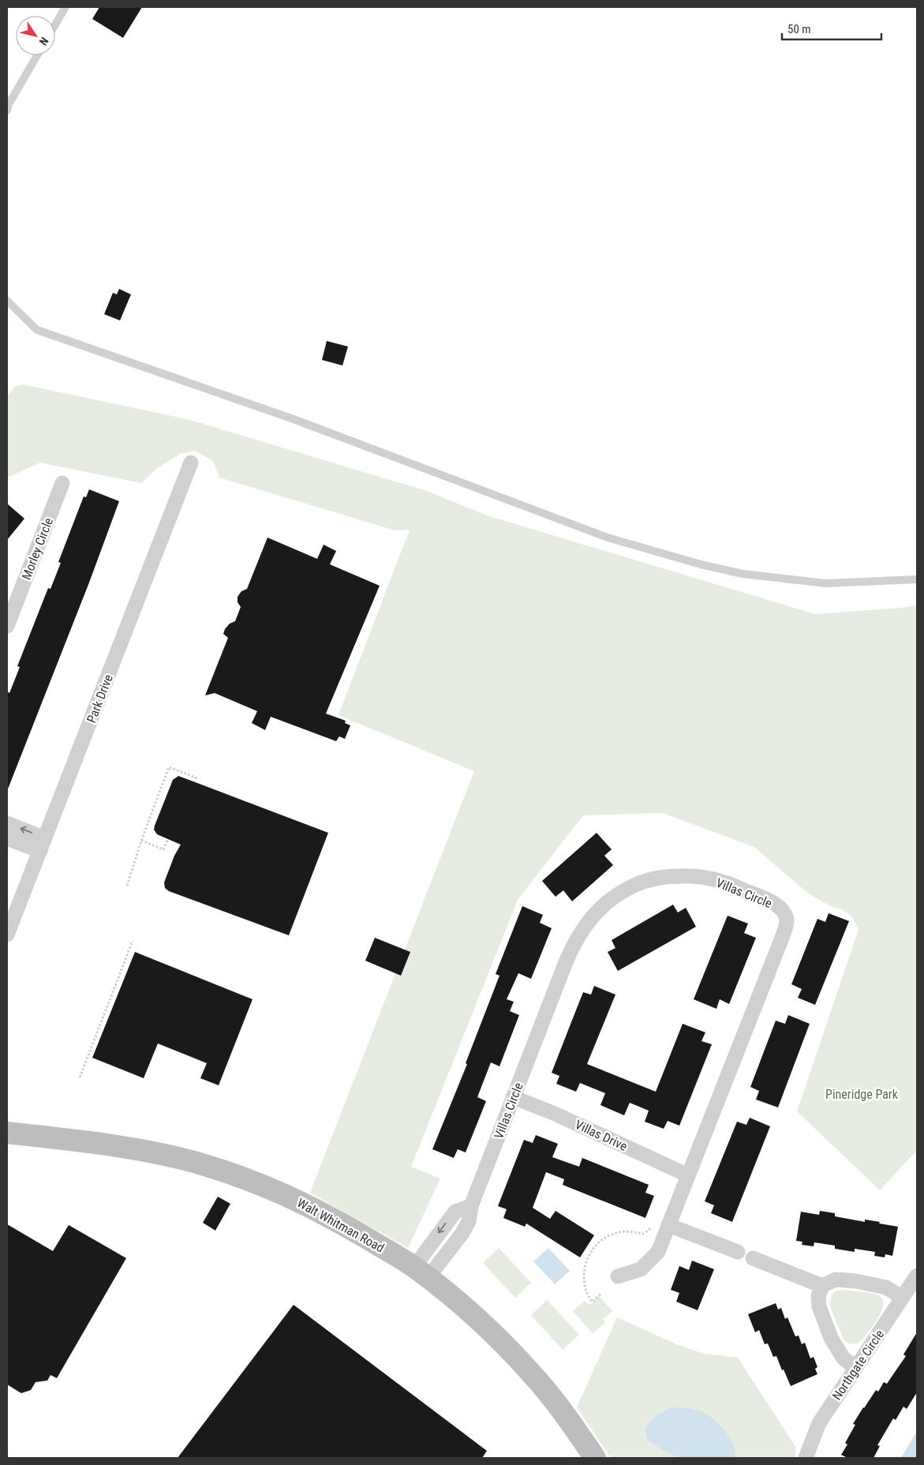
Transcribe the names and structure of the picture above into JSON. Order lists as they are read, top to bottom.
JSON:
{
  "streets": {
    "main road": ["Walt Whitman Road"],
    "street": [
      "Morley Circle",
      "Park Drive",
      "Villas Circle",
      "Villas Drive",
      "Northgate Circle"
    ]
  },
  "crossings": [
    ["Villas Circle", "Villas Drive"],
    ["Villas Circle", "Walt Whitman Road"]
  ],
  "parks": ["Pineridge Park"],
  "scale_bar": "50 m",
  "north": "bottom right"
}
